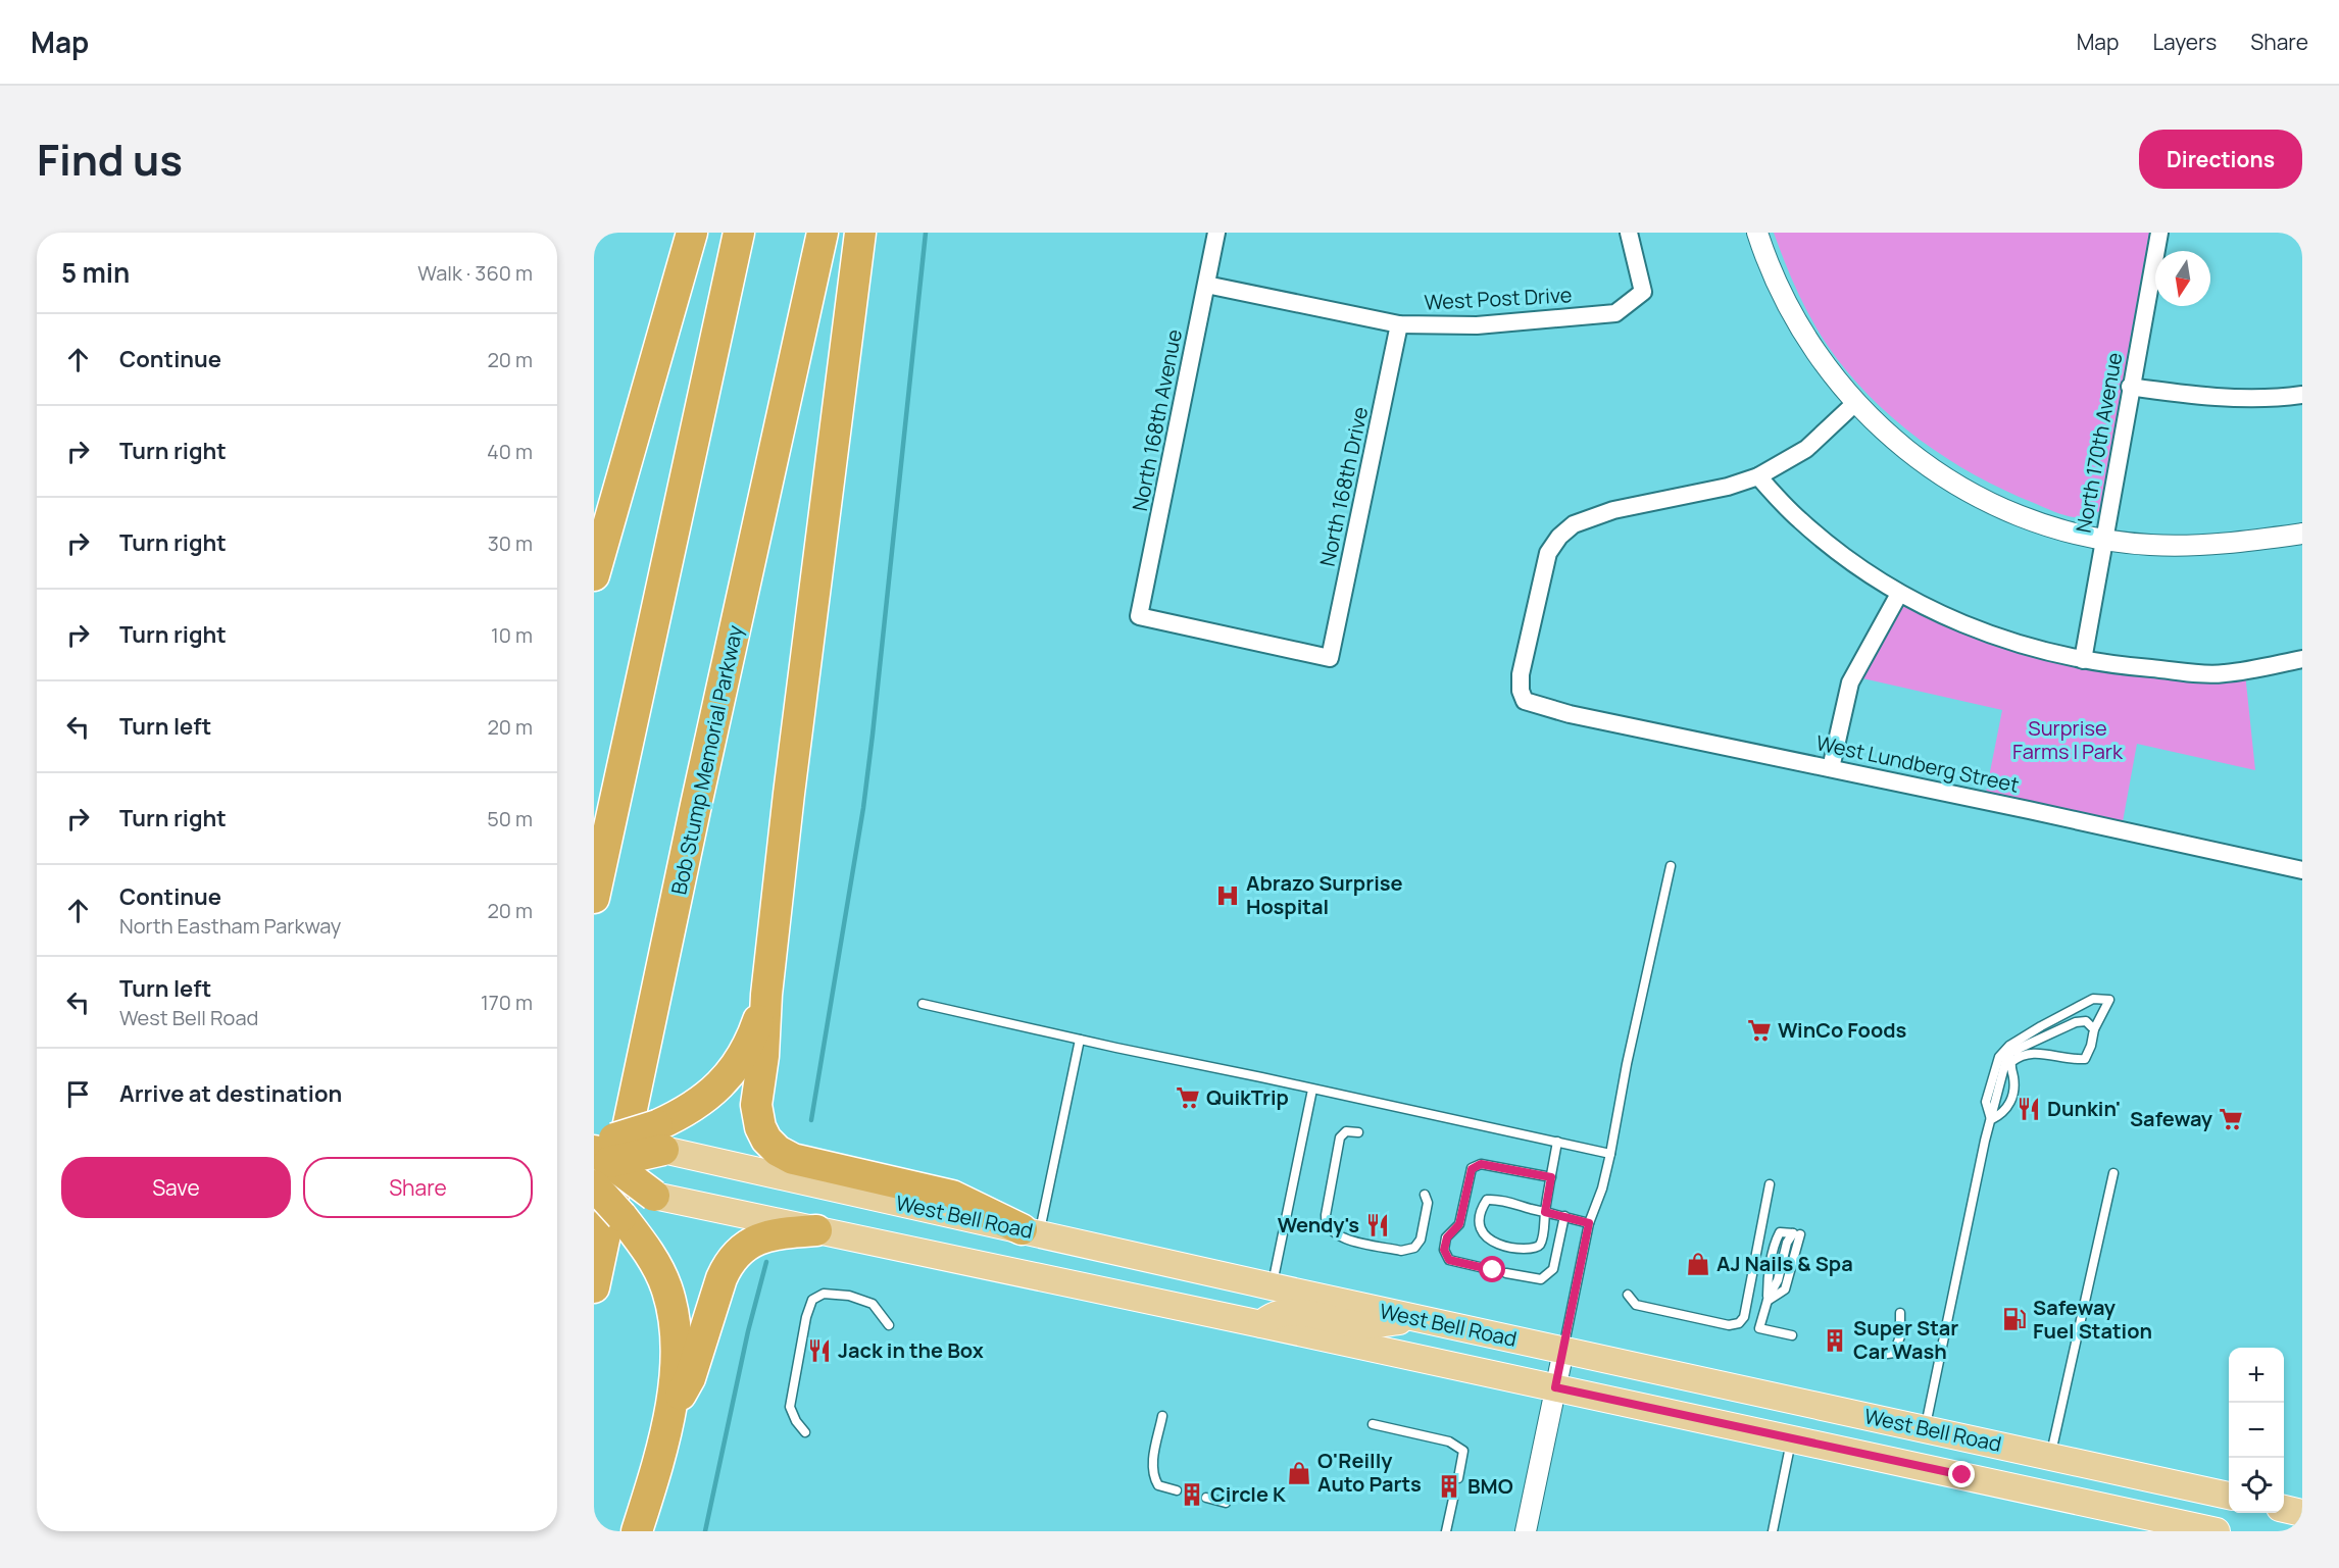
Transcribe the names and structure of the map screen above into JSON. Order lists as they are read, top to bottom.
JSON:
{
  "streets": {
    "highway": ["Bob Stump Memorial Parkway"],
    "main road": ["West Bell Road"],
    "street": [
      "West Post Drive",
      "North 168th Avenue",
      "North 170th Avenue",
      "North 168th Drive",
      "West Lundberg Street"
    ]
  },
  "crossings": [
    ["West Post Drive", "North 168th Avenue"],
    ["West Post Drive", "North 168th Drive"],
    ["North 168th Avenue", "North 168th Drive"]
  ],
  "parks": ["Surprise Farms I Park"],
  "places": {
    "hospital": ["Abrazo Surprise Hospital"],
    "supermarket": ["WinCo Foods", "QuikTrip", "Safeway"],
    "restaurant": ["Dunkin'", "Wendy's", "Jack in the Box"],
    "shop": ["AJ Nails & Spa", "O'Reilly Auto Parts"],
    "fuel station": ["Safeway Fuel Station"],
    "building": ["Super Star Car Wash", "BMO", "Circle K"]
  },
  "north": "bottom",
  "page": {
    "header": "Map",
    "nav": ["Map", "Layers", "Share"],
    "title": "Find us",
    "buttons": [
      "Directions",
      ["Save", "Share"]
    ],
    "heading": ["5 min", "Walk · 360 m"],
    "list": [
      ["Continue", "20 m"],
      ["Turn right", "40 m"],
      ["Turn right", "30 m"],
      ["Turn right", "10 m"],
      ["Turn left", "20 m"],
      ["Turn right", "50 m"],
      ["Continue", "North Eastham Parkway", "20 m"],
      ["Turn left", "West Bell Road", "170 m"],
      "Arrive at destination"
    ],
    "map_buttons": ["+", "−"]
  }
}
